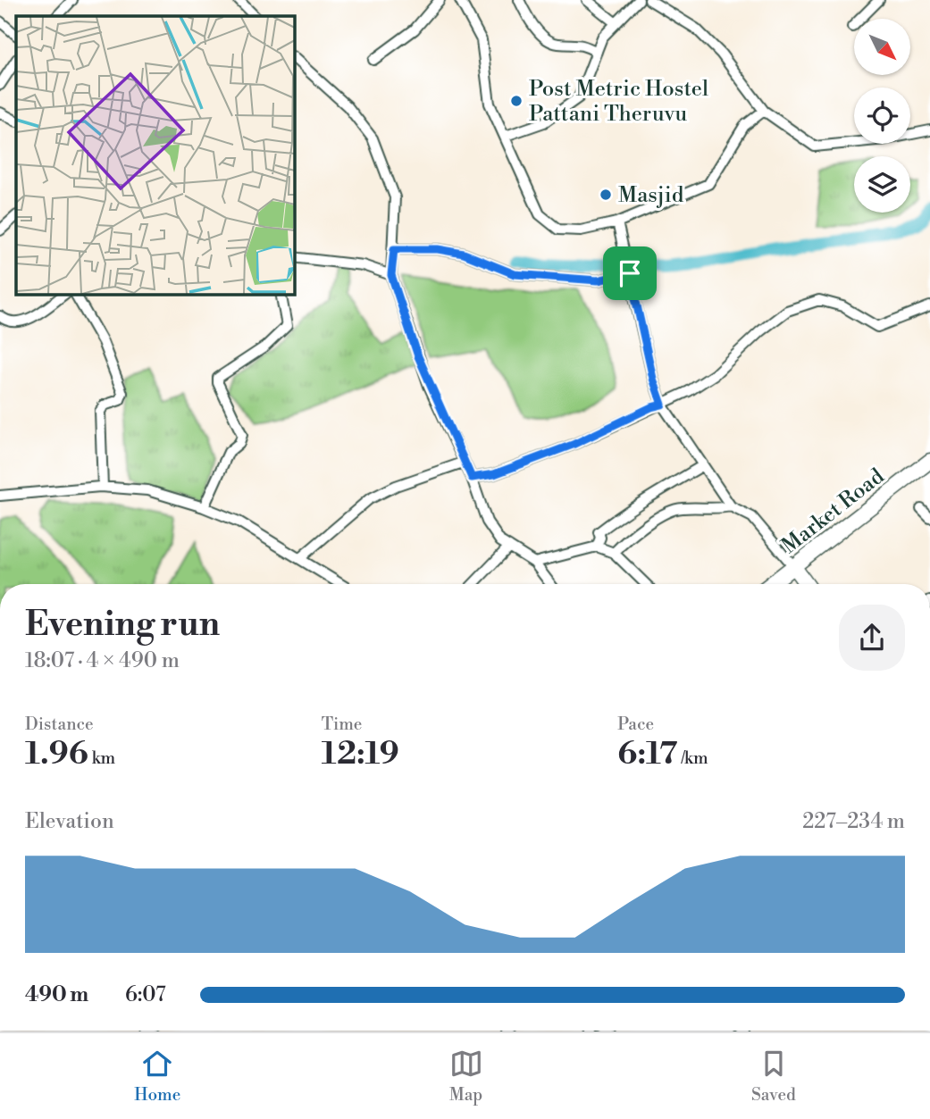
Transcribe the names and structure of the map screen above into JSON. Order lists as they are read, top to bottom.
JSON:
{
  "streets": {
    "main road": ["Market Road"]
  },
  "places": ["Post Metric Hostel Pattani Theruvu", "Masjid"],
  "north": "bottom right",
  "page": {
    "heading": ["Evening run", "18:07 · 4 × 490 m"],
    "stats": [
      ["Distance", "1.96 km"],
      ["Time", "12:19"],
      ["Pace", "6:17 /km"]
    ],
    "chart": ["Elevation", "227–234 m"],
    "list": [
      {
        "name": "490 m",
        "note": "6:07"
      }
    ],
    "tabs": ["Home", "Map", "Saved"]
  }
}
